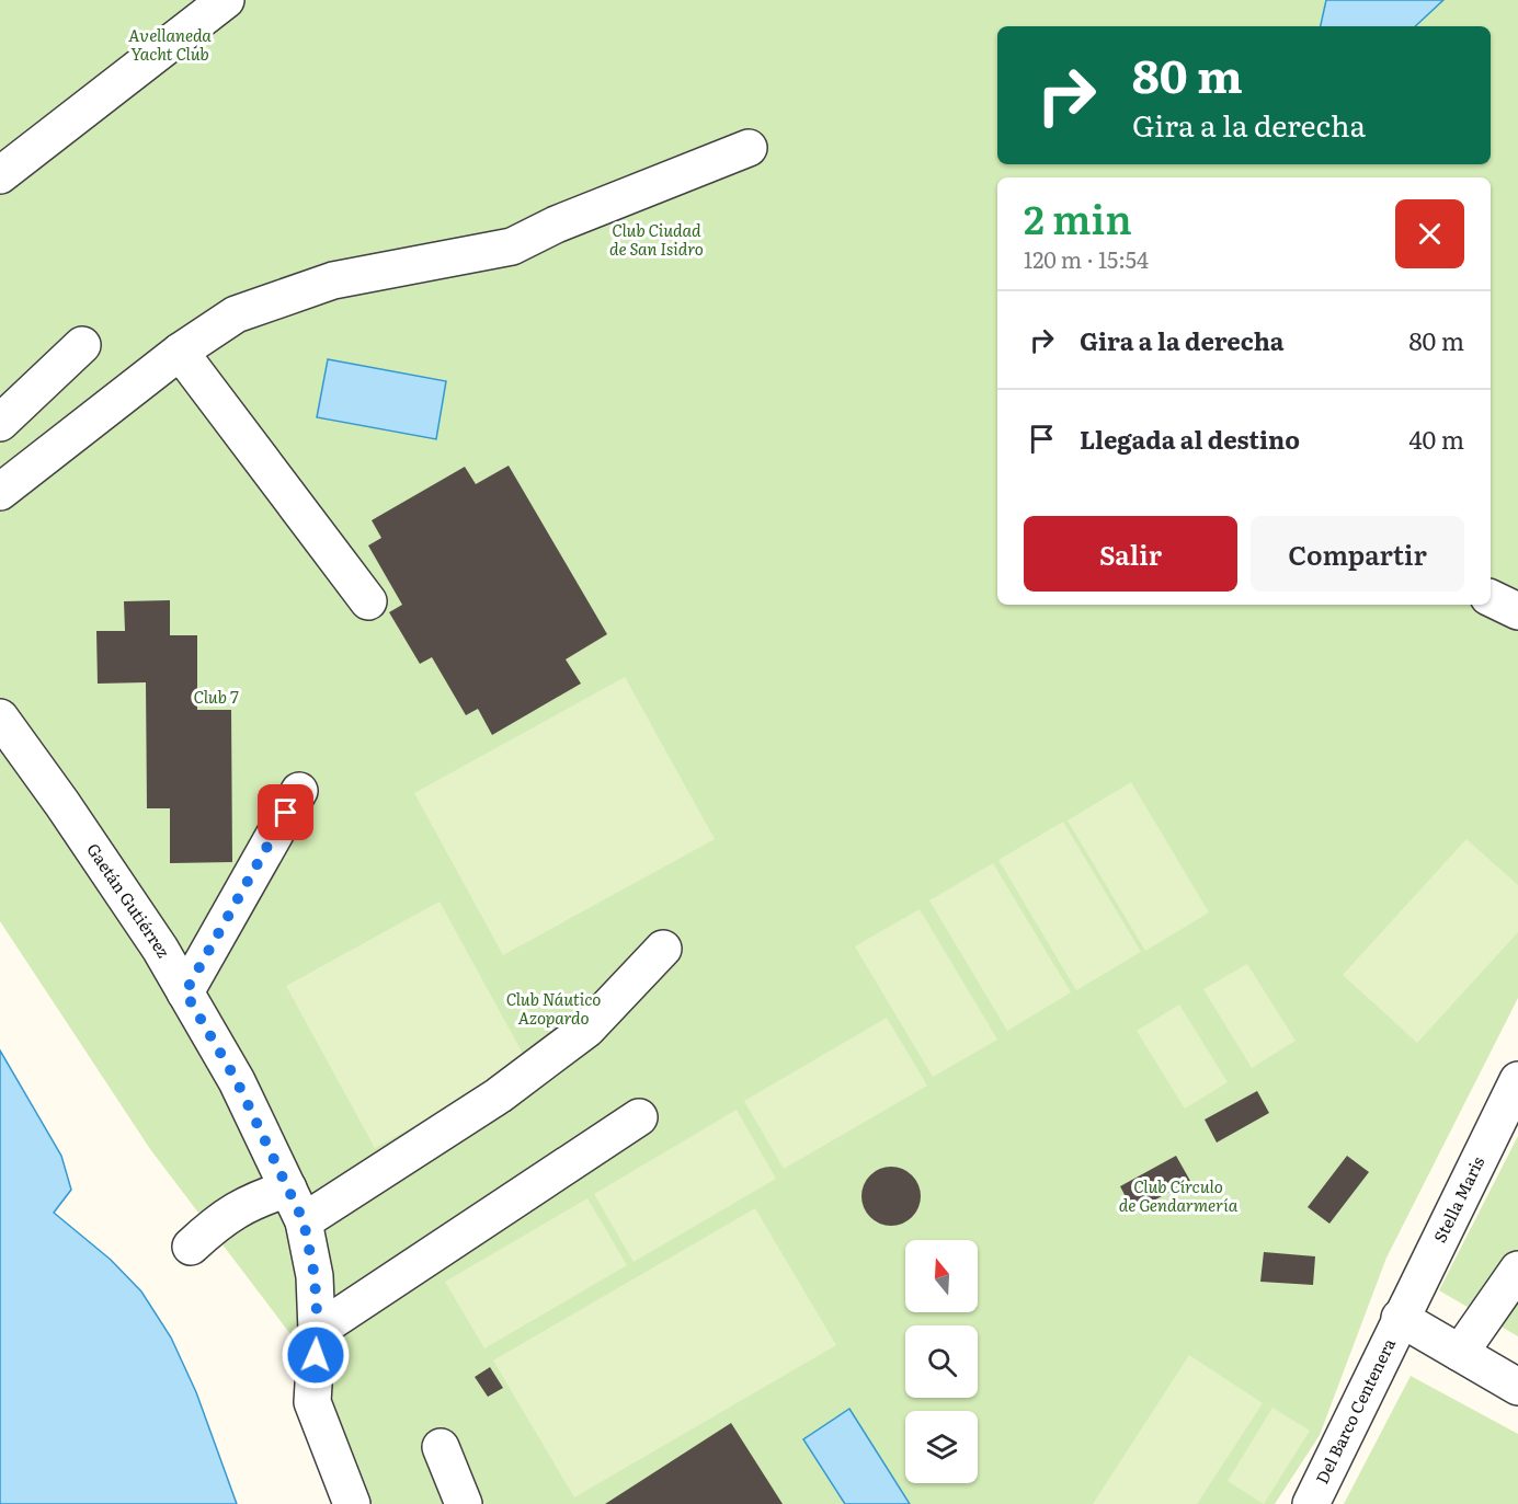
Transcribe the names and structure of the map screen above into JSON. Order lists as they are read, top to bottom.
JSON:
{
  "streets": {
    "street": ["Gaetán Gutiérrez", "Stella Maris", "Del Barco Centenera"]
  },
  "crossings": [
    ["Stella Maris", "Del Barco Centenera"]
  ],
  "parks": [
    "Avellaneda Yacht Club",
    "Club Ciudad de San Isidro",
    "Club 7",
    "Club Náutico Azopardo",
    "Club Círculo de Gendarmería"
  ],
  "north": "top",
  "page": {
    "turn": ["80 m", "Gira a la derecha"],
    "heading": ["2 min", "120 m · 15:54"],
    "list": [
      {
        "name": "Gira a la derecha",
        "value": "80 m"
      },
      {
        "name": "Llegada al destino",
        "value": "40 m"
      }
    ],
    "buttons": ["Salir", "Compartir"]
  }
}
